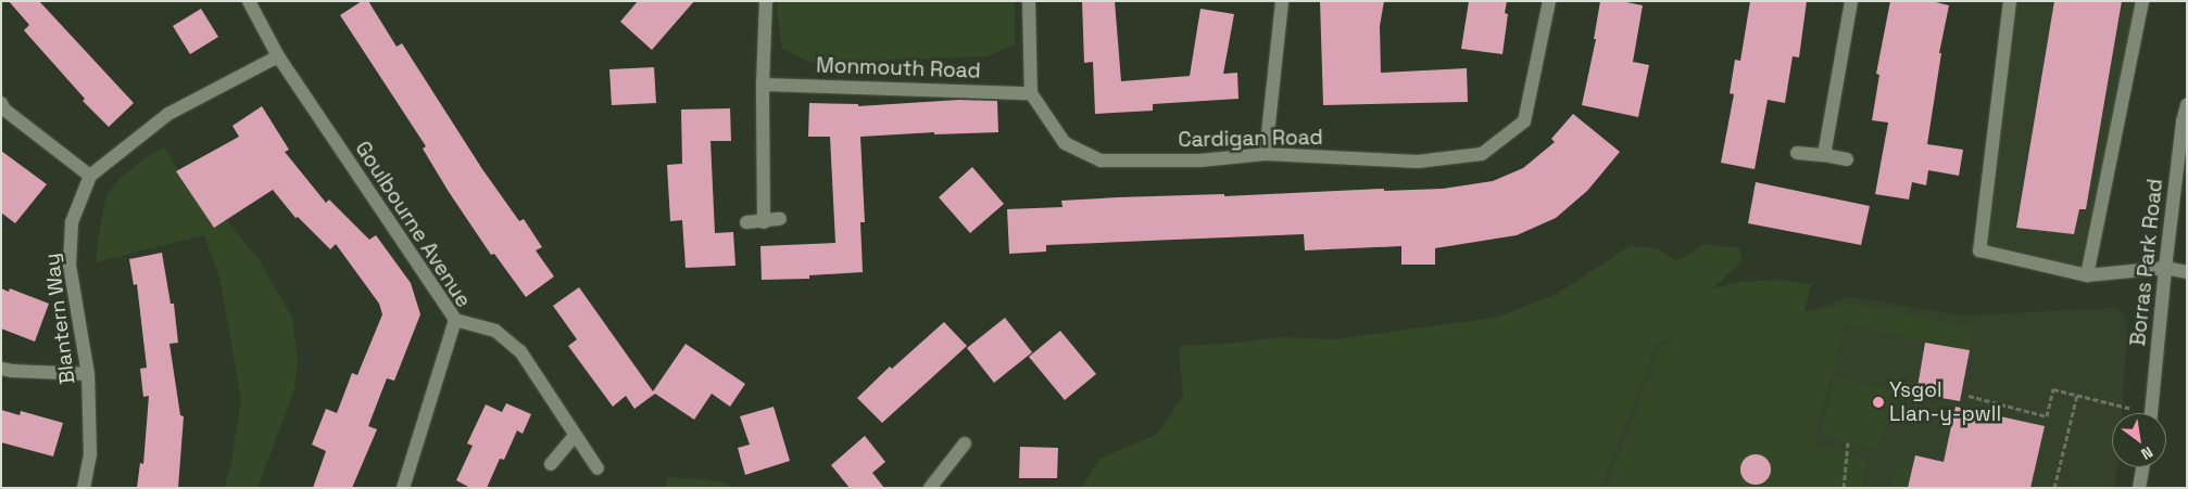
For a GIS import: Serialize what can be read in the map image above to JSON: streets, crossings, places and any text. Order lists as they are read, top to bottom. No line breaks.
{"streets":{"street":["Monmouth Road","Cardigan Road","Goulbourne Avenue","Borras Park Road","Blantern Way"]},"crossings":[["Monmouth Road","Cardigan Road"]],"places":["Ysgol Llan-y-pwll"],"north":"bottom right"}
